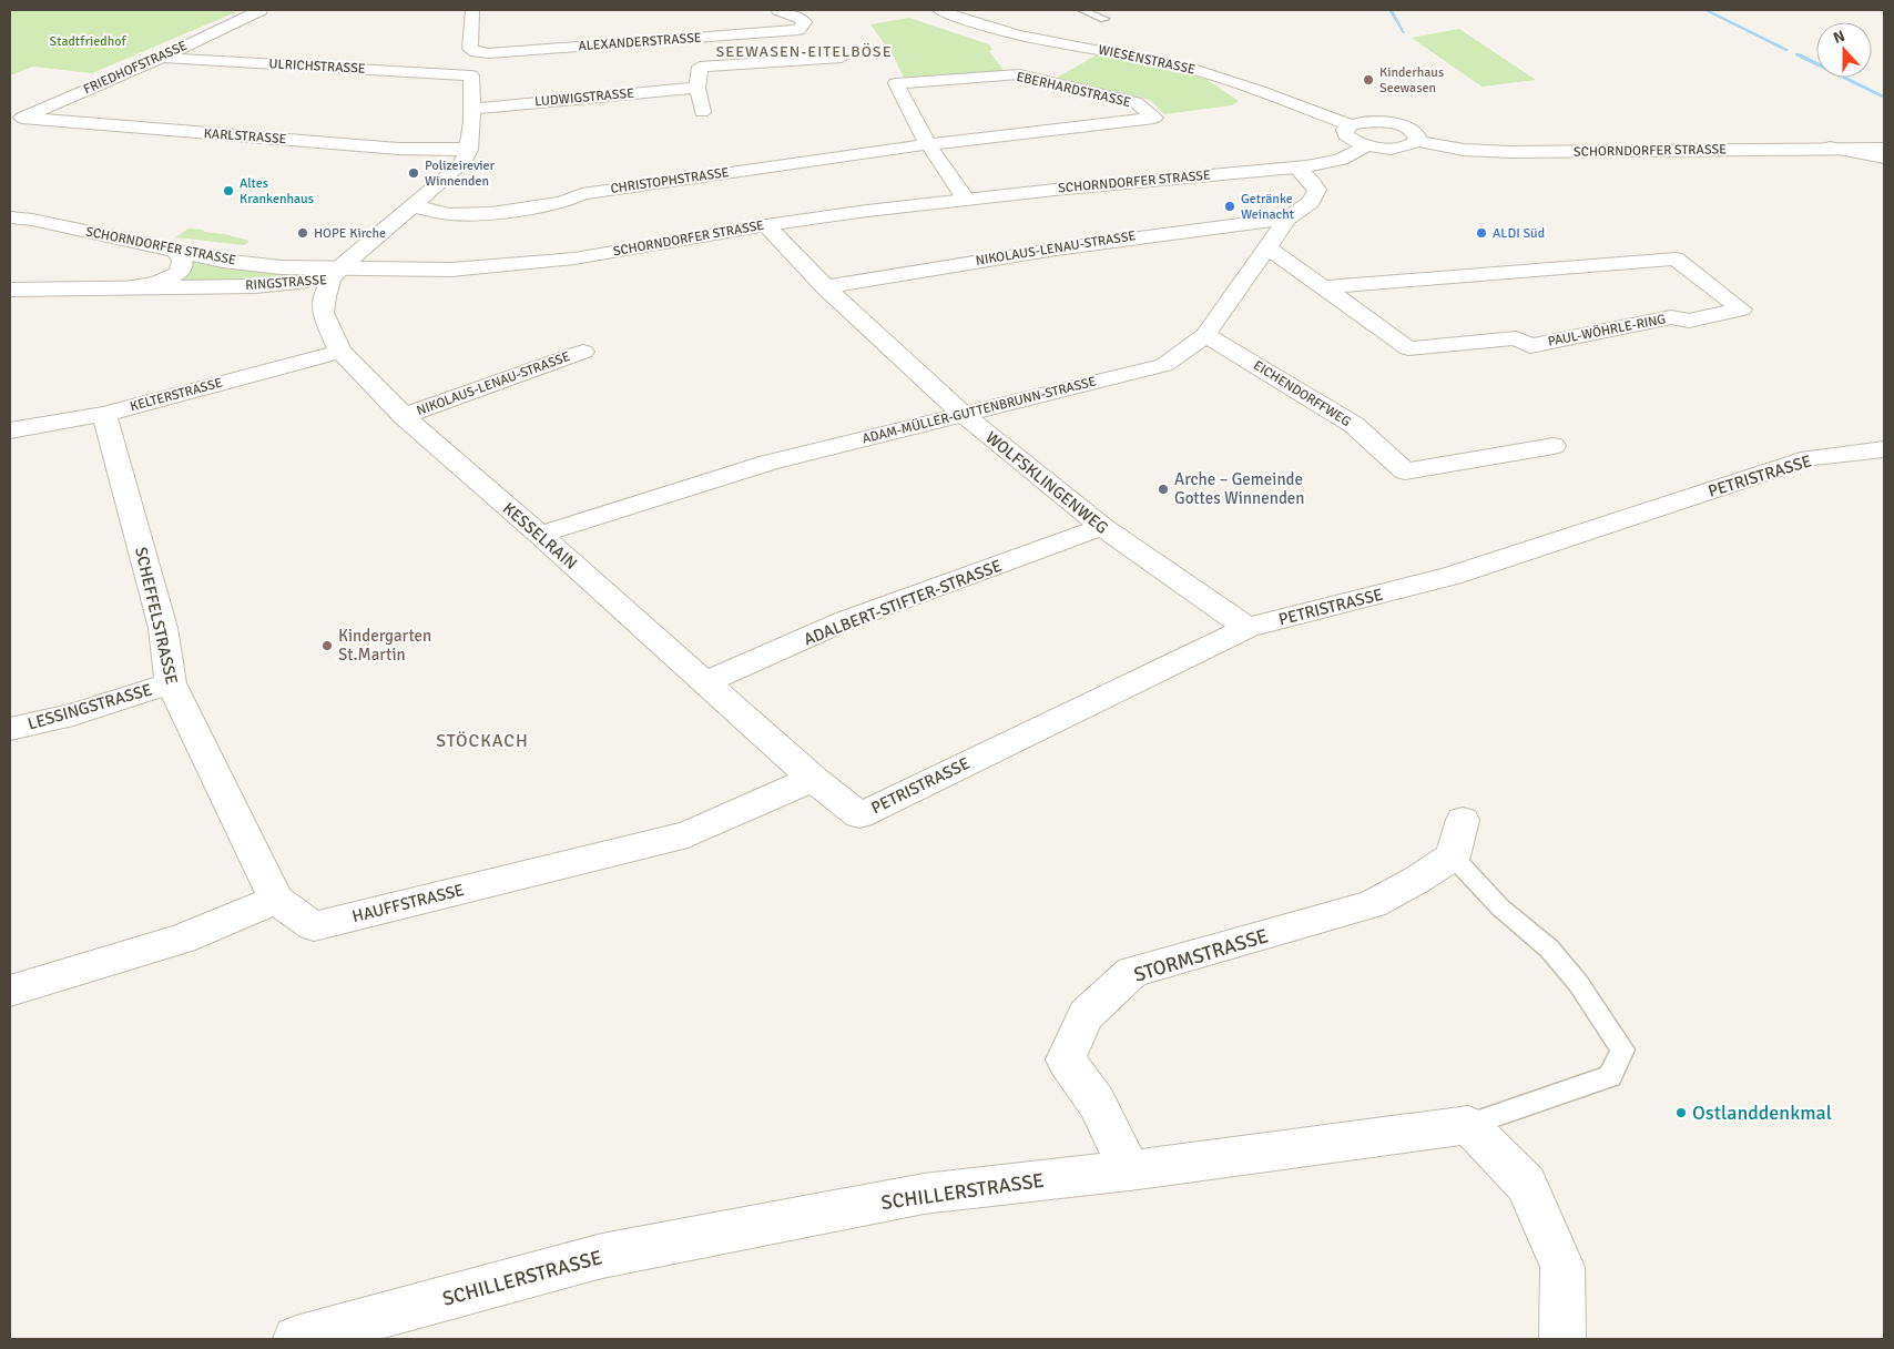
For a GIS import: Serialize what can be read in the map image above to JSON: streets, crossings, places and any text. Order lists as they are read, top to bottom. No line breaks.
{"streets":{"street":["ALEXANDERSTRASSE","WIESENSTRASSE","ULRICHSTRASSE","FRIEDHOFSTRASSE","EBERHARDSTRASSE","LUDWIGSTRASSE","KARLSTRASSE","SCHORNDORFER STRASSE","CHRISTOPHSTRASSE","NIKOLAUS-LENAU-STRASSE","RINGSTRASSE","PAUL-WÖHRLE-RING","EICHENDORFFWEG","KELTERSTRASSE","ADAM-MÜLLER-GUTTENBRUNN-STRASSE","PETRISTRASSE","WOLFSKLINGENWEG","KESSELRAIN","ADALBERT-STIFTER-STRASSE","SCHEFFELSTRASSE","LESSINGSTRASSE","HAUFFSTRASSE","STORMSTRASSE","SCHILLERSTRASSE"]},"crossings":[["ULRICHSTRASSE","FRIEDHOFSTRASSE"],["ULRICHSTRASSE","LUDWIGSTRASSE"],["FRIEDHOFSTRASSE","KARLSTRASSE"],["EBERHARDSTRASSE","SCHORNDORFER STRASSE"],["EBERHARDSTRASSE","CHRISTOPHSTRASSE"],["SCHORNDORFER STRASSE","RINGSTRASSE"],["SCHORNDORFER STRASSE","ADAM-MÜLLER-GUTTENBRUNN-STRASSE"],["SCHORNDORFER STRASSE","WOLFSKLINGENWEG"],["SCHORNDORFER STRASSE","KESSELRAIN"],["NIKOLAUS-LENAU-STRASSE","ADAM-MÜLLER-GUTTENBRUNN-STRASSE"],["NIKOLAUS-LENAU-STRASSE","WOLFSKLINGENWEG"],["NIKOLAUS-LENAU-STRASSE","KESSELRAIN"],["RINGSTRASSE","KESSELRAIN"],["PAUL-WÖHRLE-RING","ADAM-MÜLLER-GUTTENBRUNN-STRASSE"],["EICHENDORFFWEG","ADAM-MÜLLER-GUTTENBRUNN-STRASSE"],["KELTERSTRASSE","KESSELRAIN"],["KELTERSTRASSE","SCHEFFELSTRASSE"],["ADAM-MÜLLER-GUTTENBRUNN-STRASSE","WOLFSKLINGENWEG"],["ADAM-MÜLLER-GUTTENBRUNN-STRASSE","KESSELRAIN"],["PETRISTRASSE","WOLFSKLINGENWEG"],["PETRISTRASSE","KESSELRAIN"],["PETRISTRASSE","HAUFFSTRASSE"],["WOLFSKLINGENWEG","ADALBERT-STIFTER-STRASSE"],["KESSELRAIN","ADALBERT-STIFTER-STRASSE"],["KESSELRAIN","HAUFFSTRASSE"],["SCHEFFELSTRASSE","LESSINGSTRASSE"],["SCHEFFELSTRASSE","HAUFFSTRASSE"],["STORMSTRASSE","SCHILLERSTRASSE"]],"districts":["SEEWASEN-EITELBÖSE","STÖCKACH"],"parks":["Stadtfriedhof"],"places":["Kinderhaus Seewasen","Polizeirevier Winnenden","Altes Krankenhaus","Getränke Weinacht","HOPE Kirche","ALDI Süd","Arche – Gemeinde Gottes Winnenden","Kindergarten St.Martin","Ostlanddenkmal"],"north":"top"}
